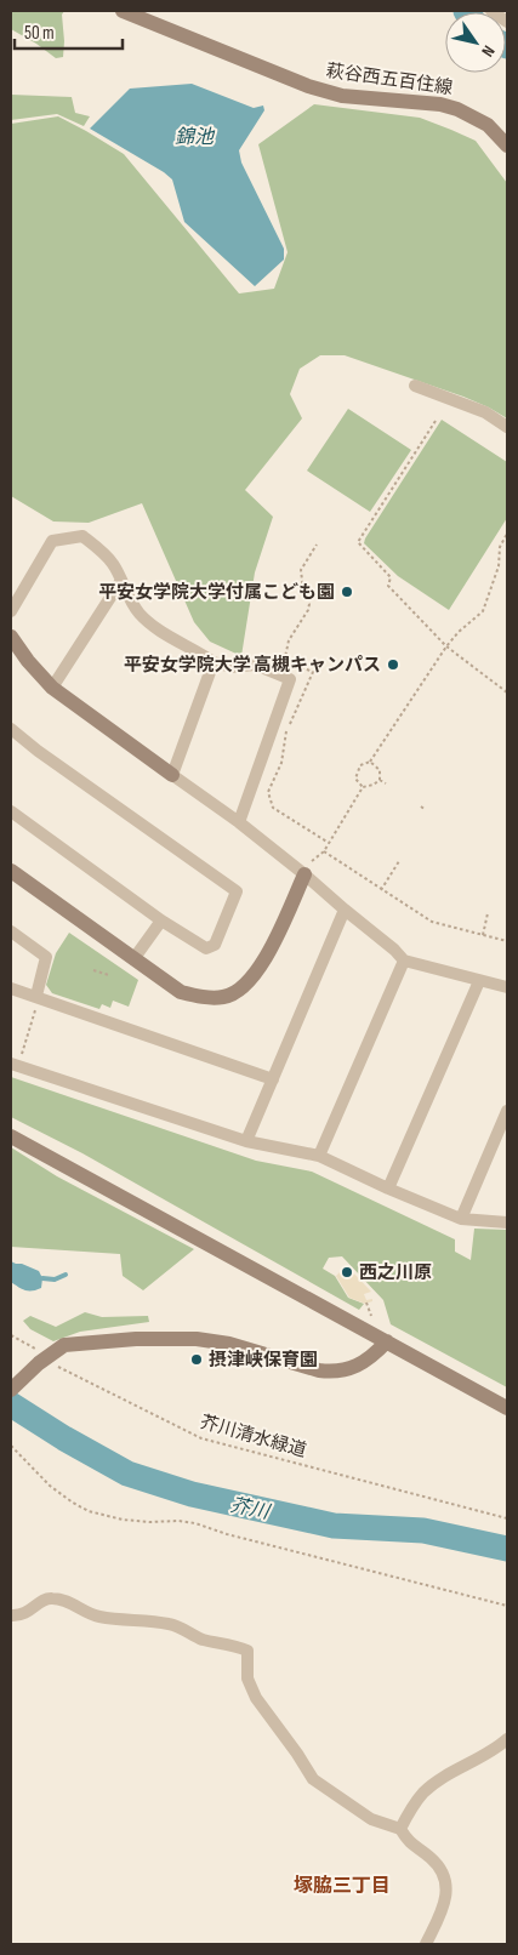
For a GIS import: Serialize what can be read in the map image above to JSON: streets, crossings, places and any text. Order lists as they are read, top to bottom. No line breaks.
{"streets":{"street":["萩谷西五百住線"],"path":["芥川清水緑道"]},"districts":["塚脇三丁目"],"water":["錦池","芥川"],"places":["平安女学院大学付属こども園","平安女学院大学 高槻キャンパス","西之川原","摂津峡保育園"],"scale_bar":"50 m","north":"bottom right"}
